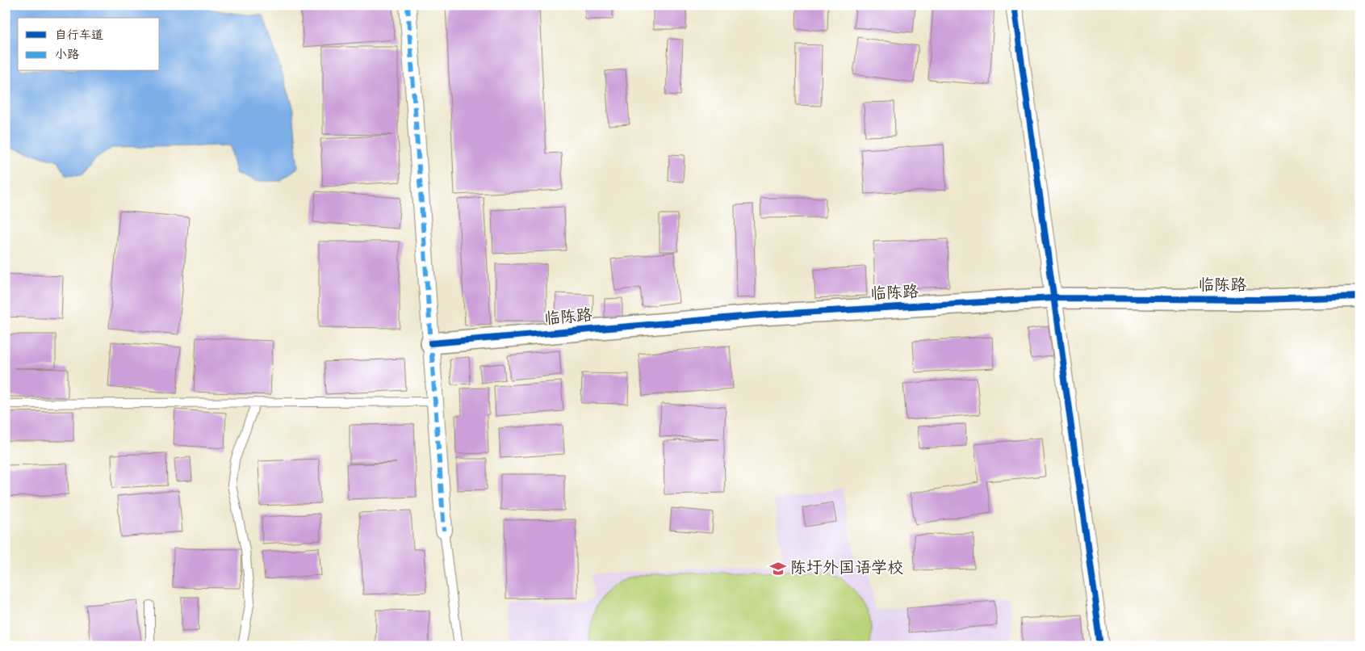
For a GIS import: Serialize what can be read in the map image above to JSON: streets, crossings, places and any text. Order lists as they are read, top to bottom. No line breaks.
{"streets":{"street":["临陈路"]},"places":{"school or university":["陈圩外国语学校"]},"legend":["自行车道","小路"]}
